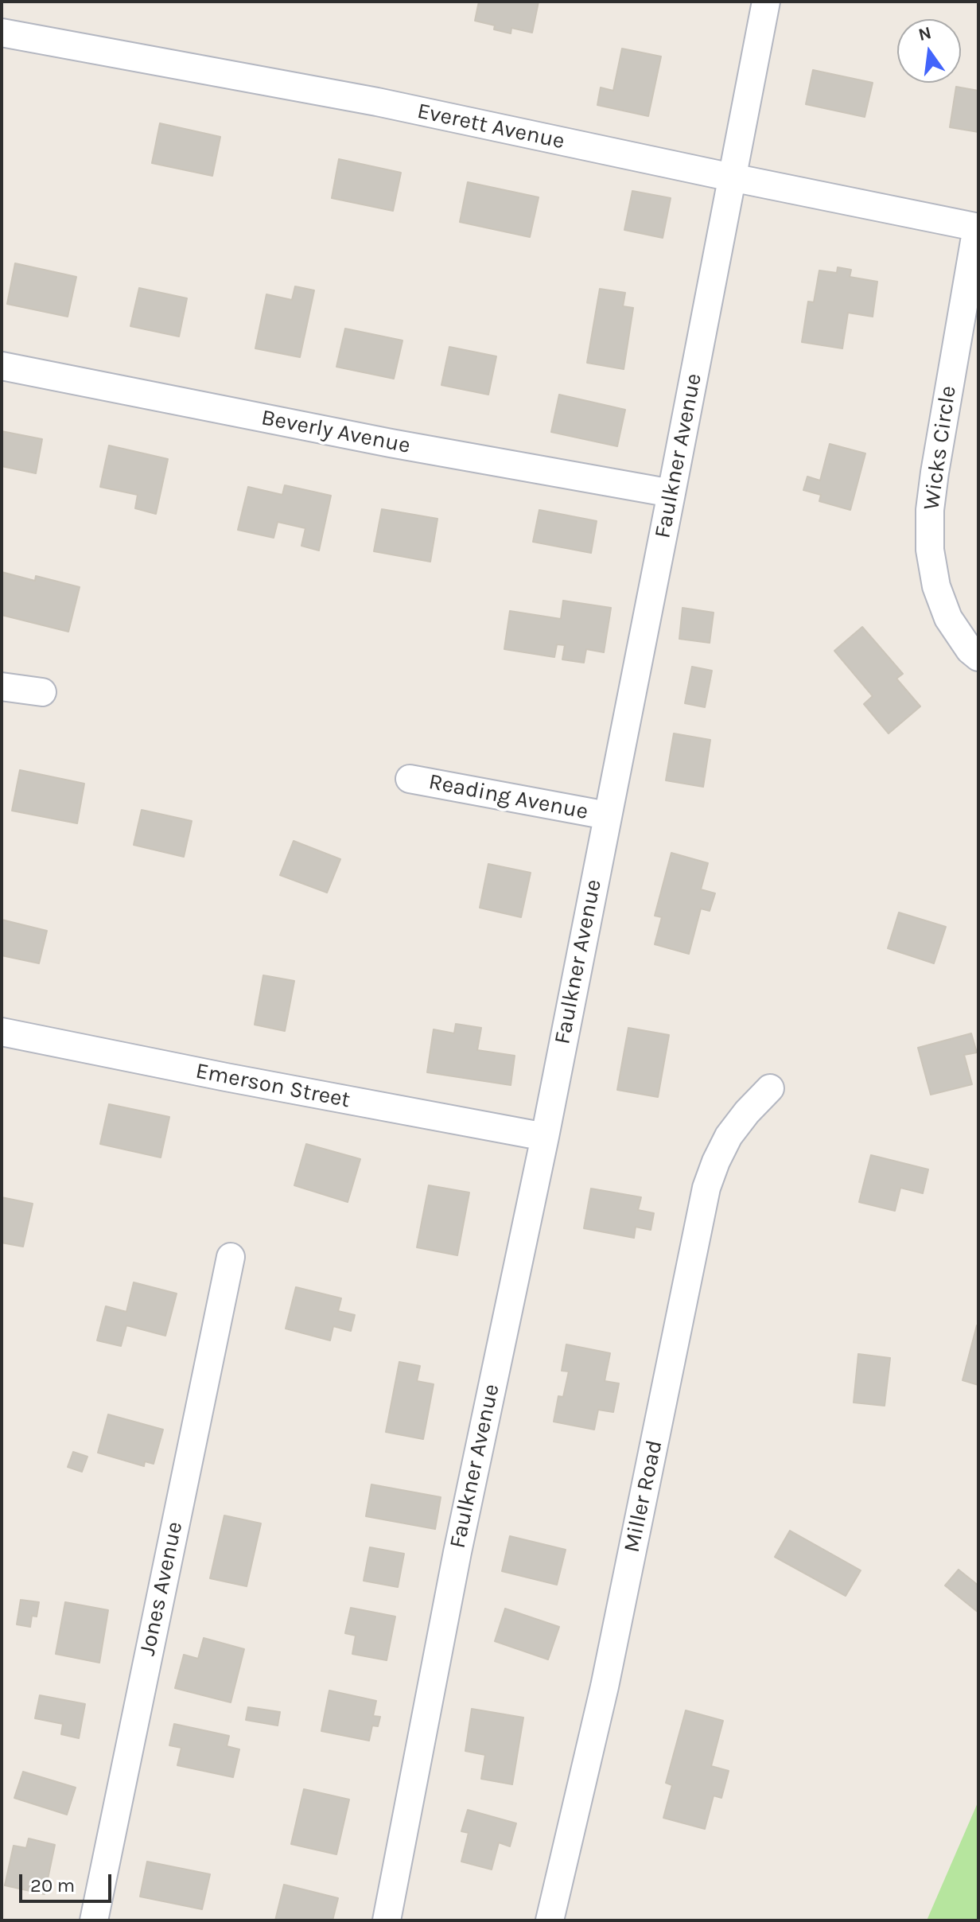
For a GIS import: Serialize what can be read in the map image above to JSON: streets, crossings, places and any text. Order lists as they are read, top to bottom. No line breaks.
{"streets":{"street":["Everett Avenue","Beverly Avenue","Wicks Circle","Faulkner Avenue","Reading Avenue","Emerson Street","Miller Road","Jones Avenue"]},"crossings":[["Everett Avenue","Wicks Circle"],["Everett Avenue","Faulkner Avenue"],["Beverly Avenue","Faulkner Avenue"],["Faulkner Avenue","Reading Avenue"],["Faulkner Avenue","Emerson Street"]],"scale_bar":"20 m","north":"top"}
